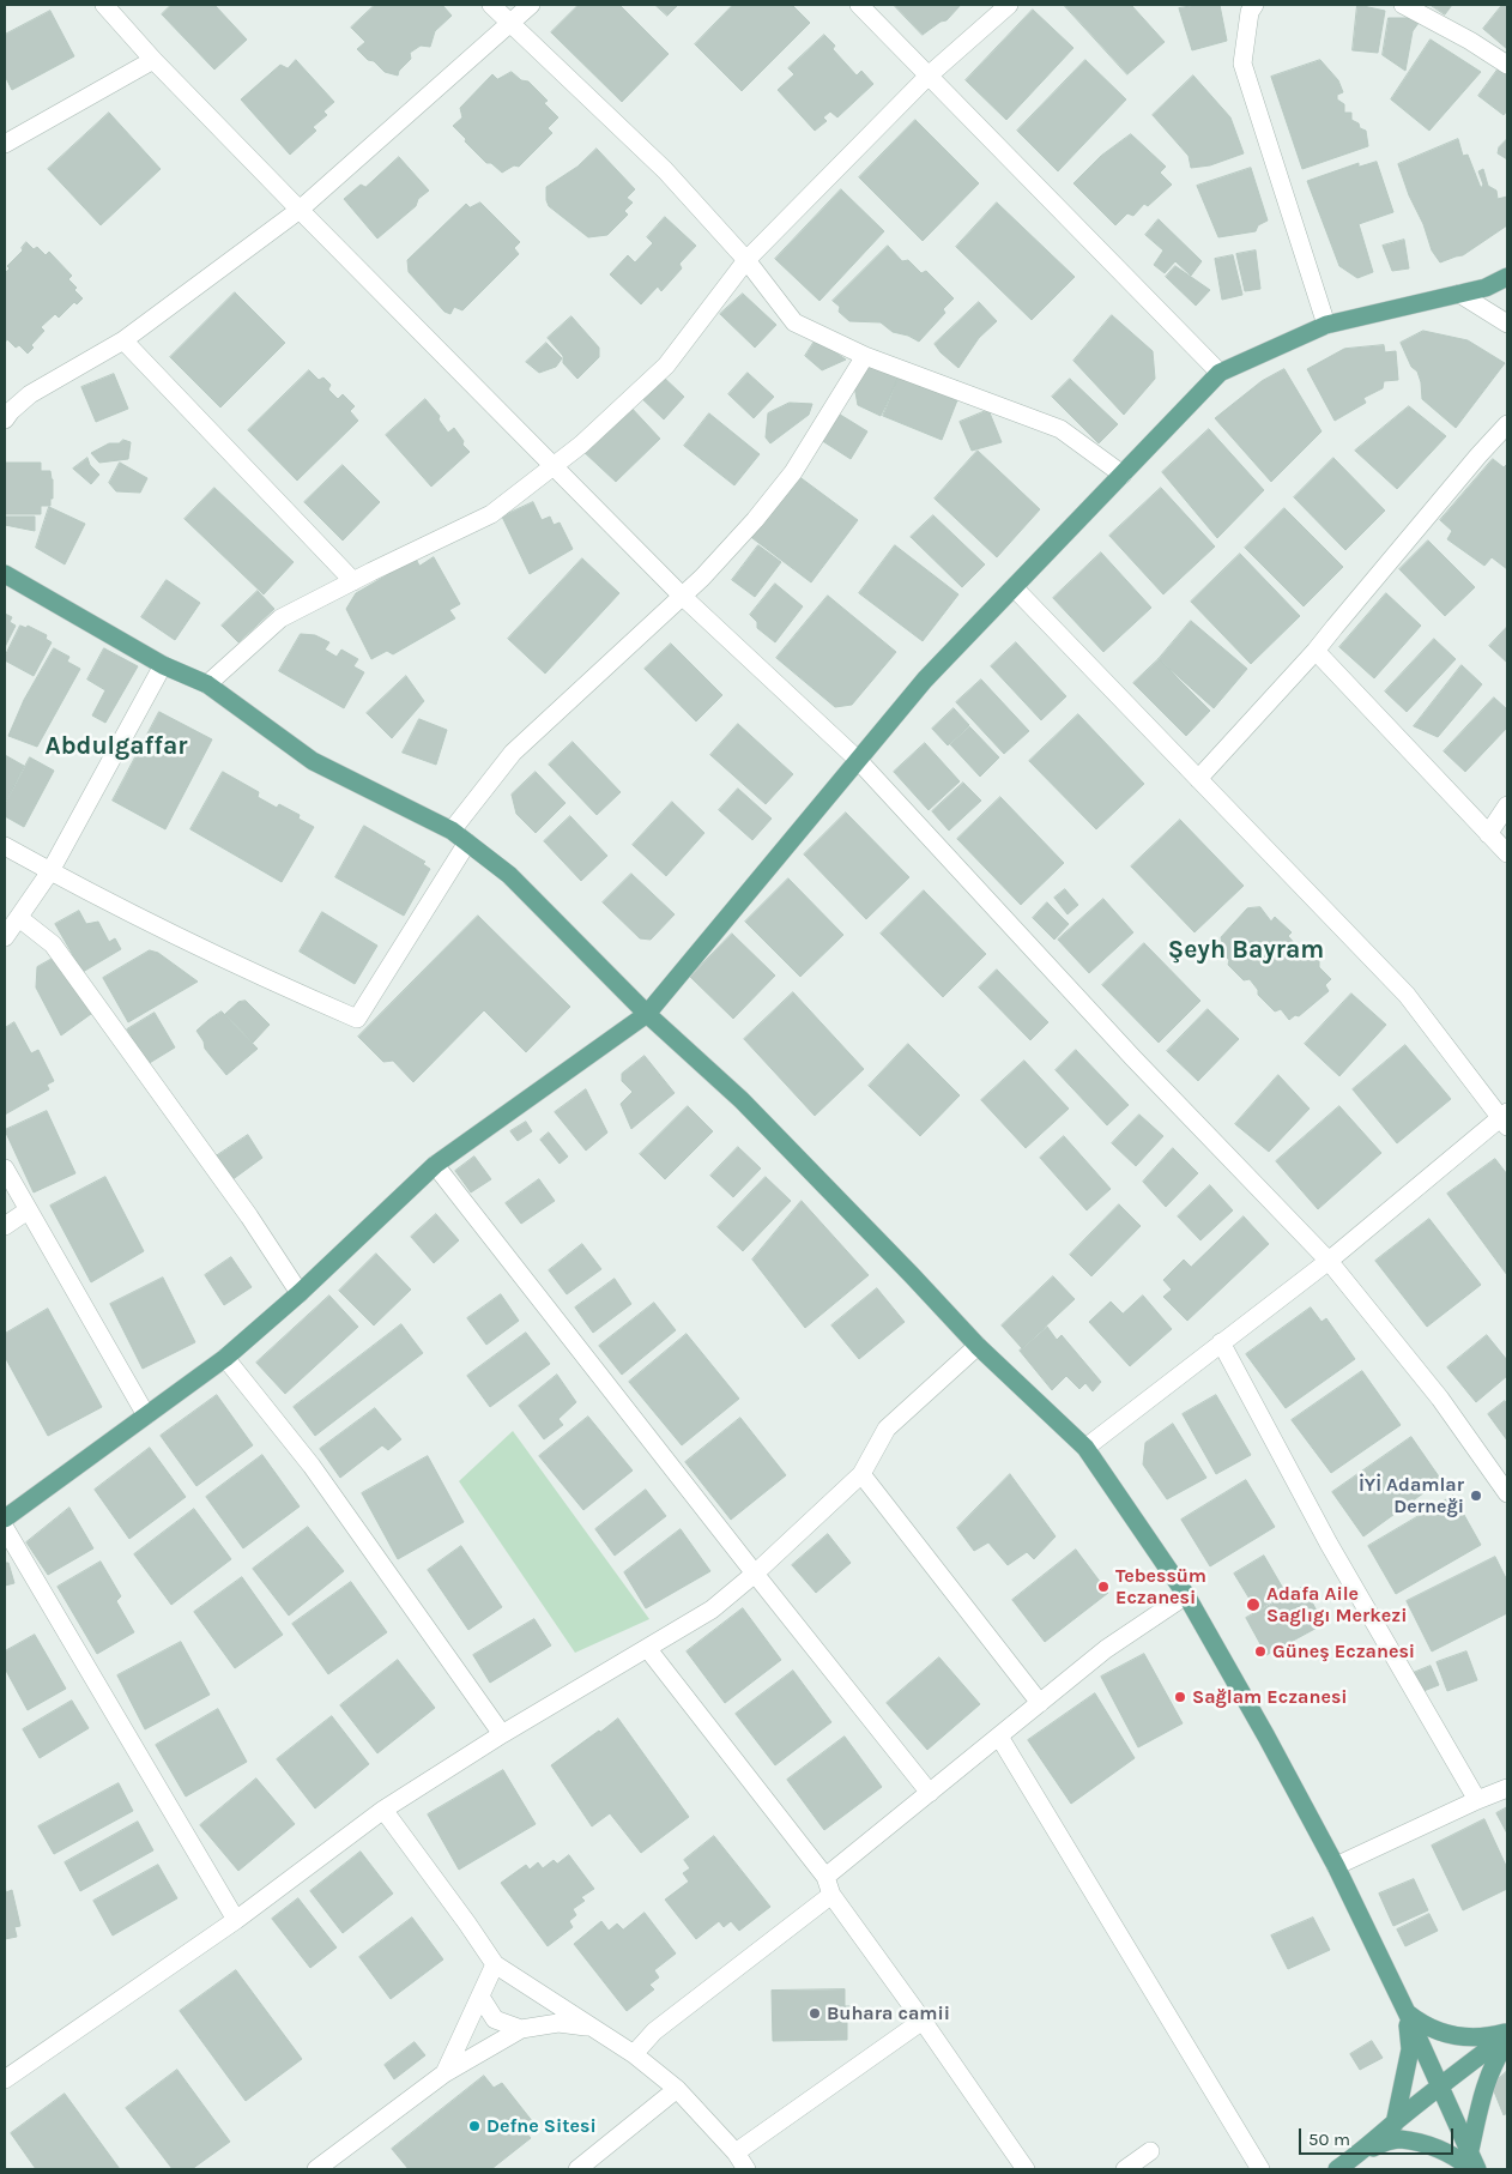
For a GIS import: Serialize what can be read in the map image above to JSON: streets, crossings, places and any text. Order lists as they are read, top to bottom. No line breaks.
{"districts":["Abdulgaffar","Şeyh Bayram"],"places":["İYİ Adamlar Derneği","Tebessüm Eczanesi","Adafa Aile Saglıgı Merkezi","Güneş Eczanesi","Sağlam Eczanesi","Buhara camii","Defne Sitesi"],"scale_bar":"50 m"}
